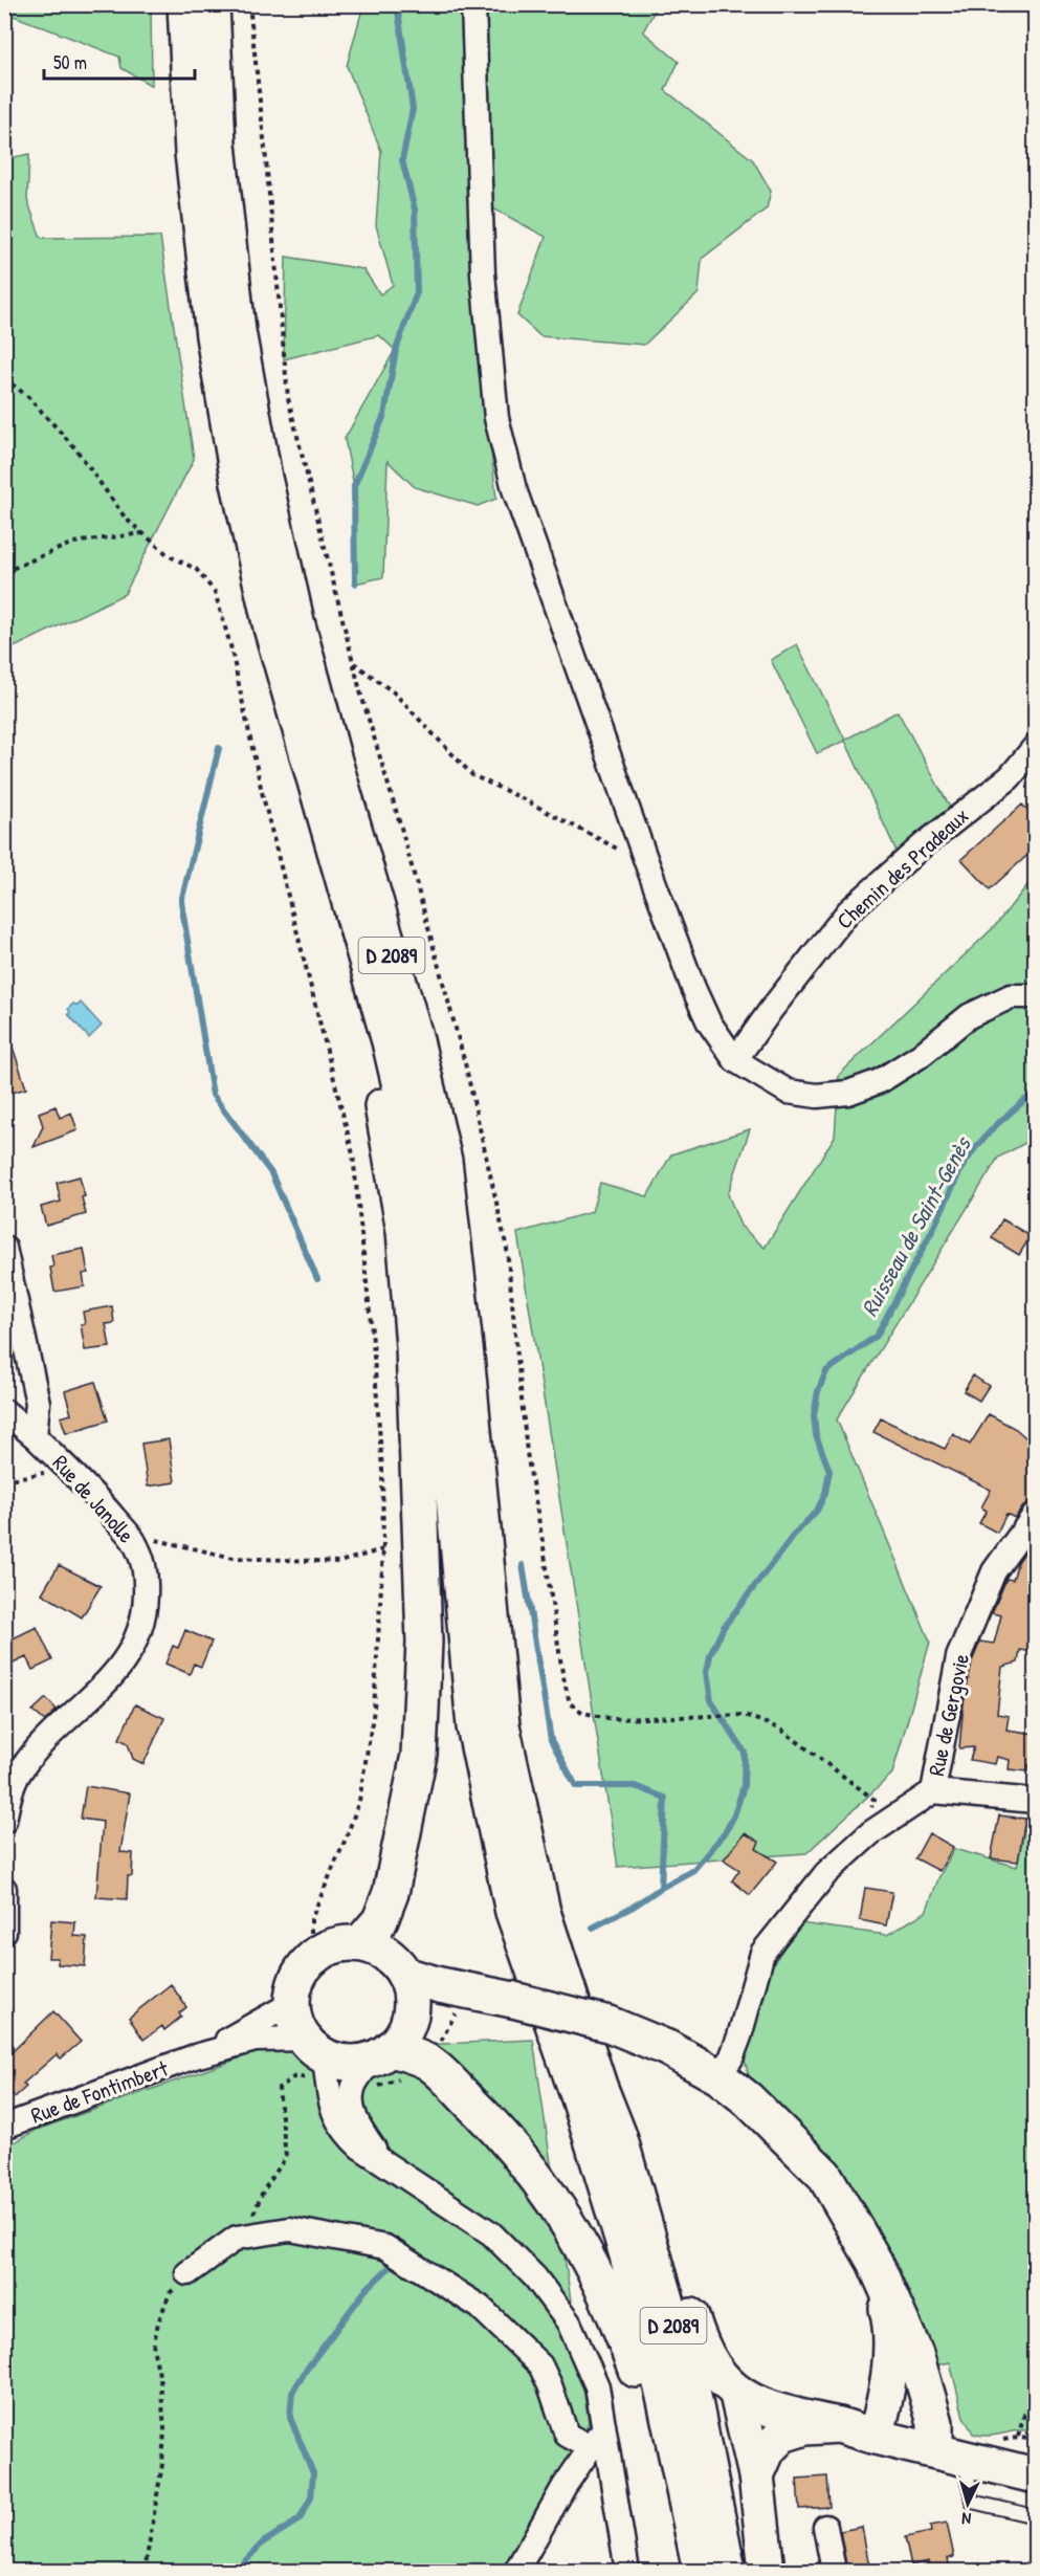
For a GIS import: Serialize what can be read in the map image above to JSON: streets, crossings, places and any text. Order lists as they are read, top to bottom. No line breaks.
{"streets":{"main road":["D 2089"],"street":["Chemin des Pradeaux","Rue de Janolle","Rue de Gergovie","Rue de Fontimbert"]},"water":["Ruisseau de Saint-Genès"],"scale_bar":"50 m","north":"bottom"}
